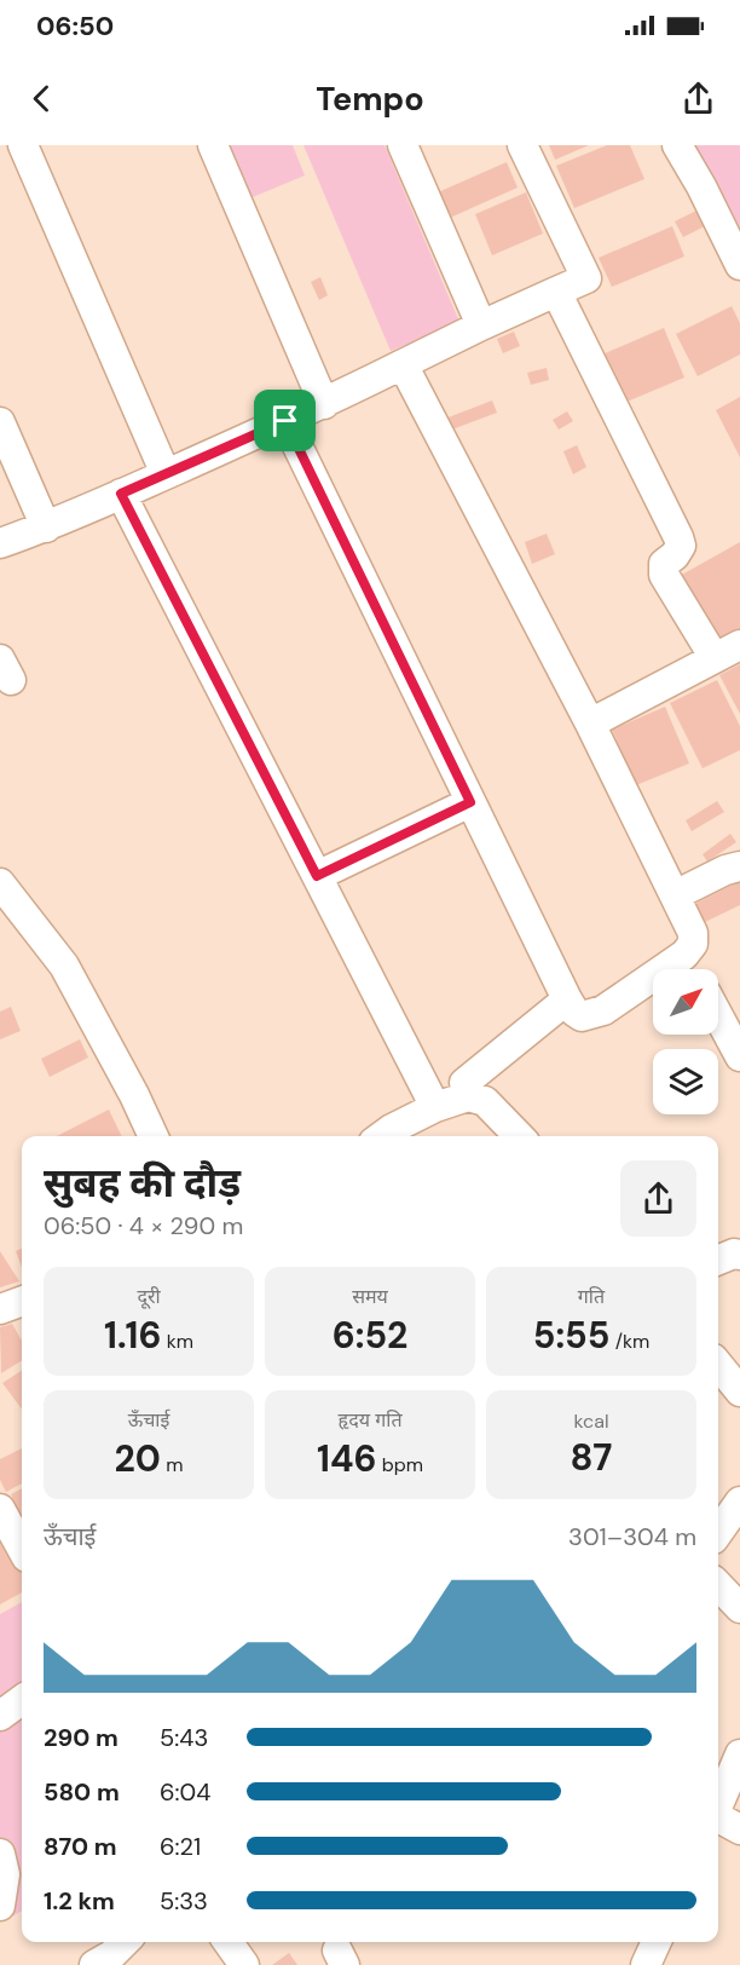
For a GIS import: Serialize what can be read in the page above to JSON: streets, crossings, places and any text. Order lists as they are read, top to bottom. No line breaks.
{"north":"top right","page":{"status":"06:50","header":"Tempo","heading":["सुबह की दौड़","06:50 · 4 × 290 m"],"stats":[["दूरी","1.16 km"],["समय","6:52"],["गति","5:55 /km"],["ऊँचाई","20 m"],["हृदय गति","146 bpm"],["kcal","87"]],"chart":["ऊँचाई","301–304 m"],"list":[{"name":"290 m","note":"5:43"},{"name":"580 m","note":"6:04"},{"name":"870 m","note":"6:21"},{"name":"1.2 km","note":"5:33"}]}}
